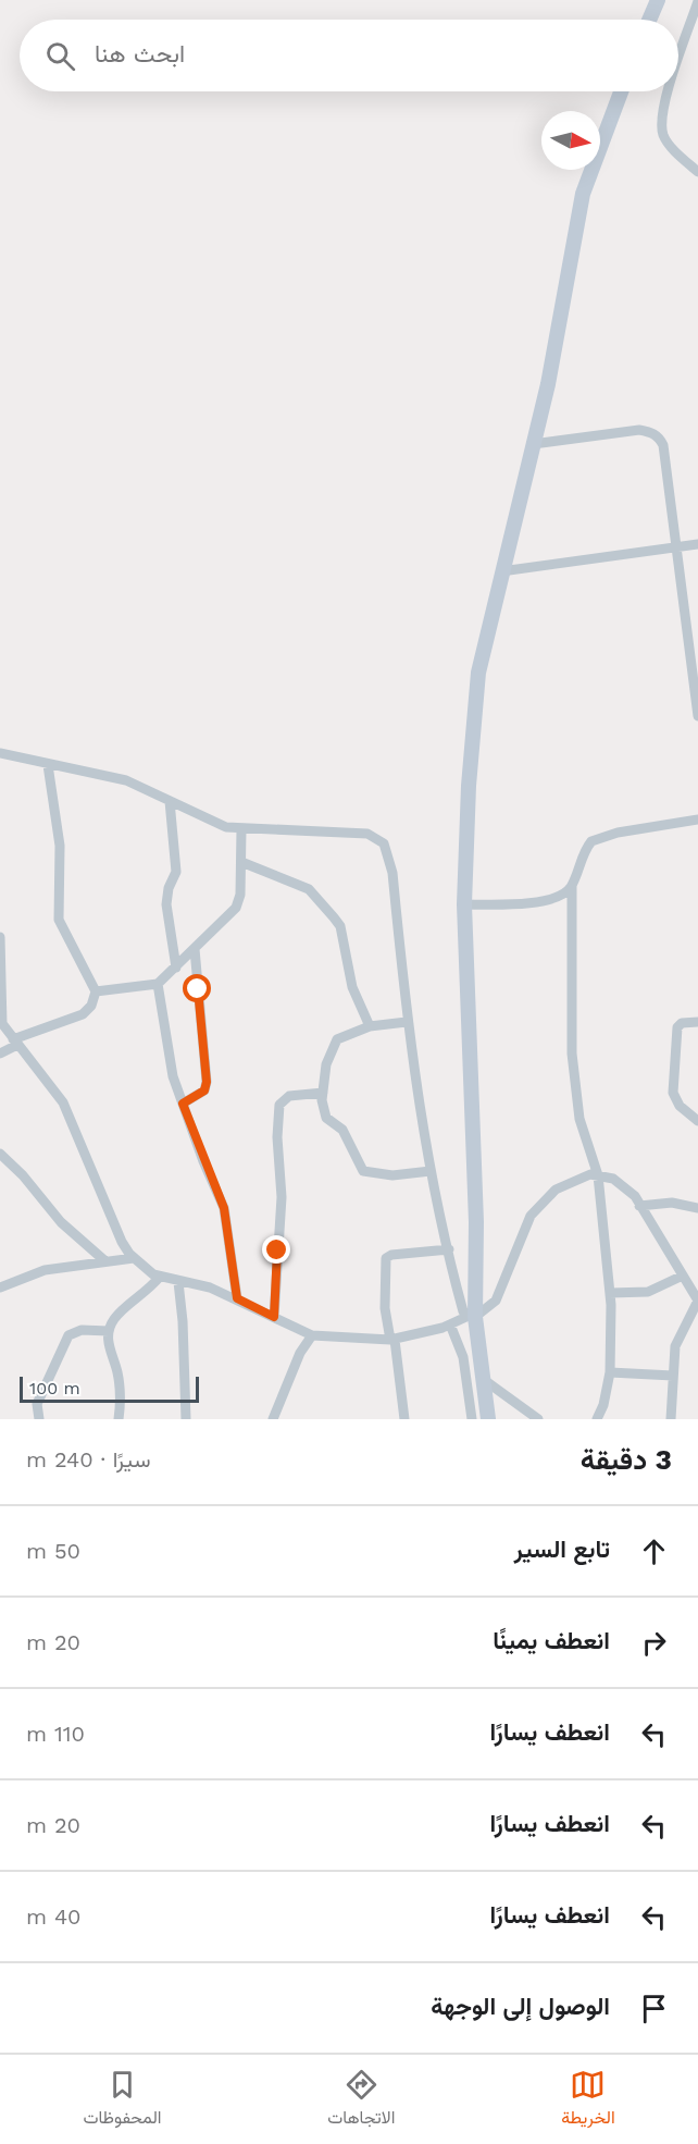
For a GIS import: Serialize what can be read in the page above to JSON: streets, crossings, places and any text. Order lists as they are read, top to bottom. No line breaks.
{"scale_bar":"100 m","north":"right","page":{"search":"ابحث هنا","scale":"100 m","heading":["3 دقيقة","سيرًا · 240 m"],"list":[["تابع السير","50 m"],["انعطف يمينًا","20 m"],["انعطف يسارًا","110 m"],["انعطف يسارًا","20 m"],["انعطف يسارًا","40 m"],"الوصول إلى الوجهة"],"nav":["الخريطة","الاتجاهات","المحفوظات"]}}
